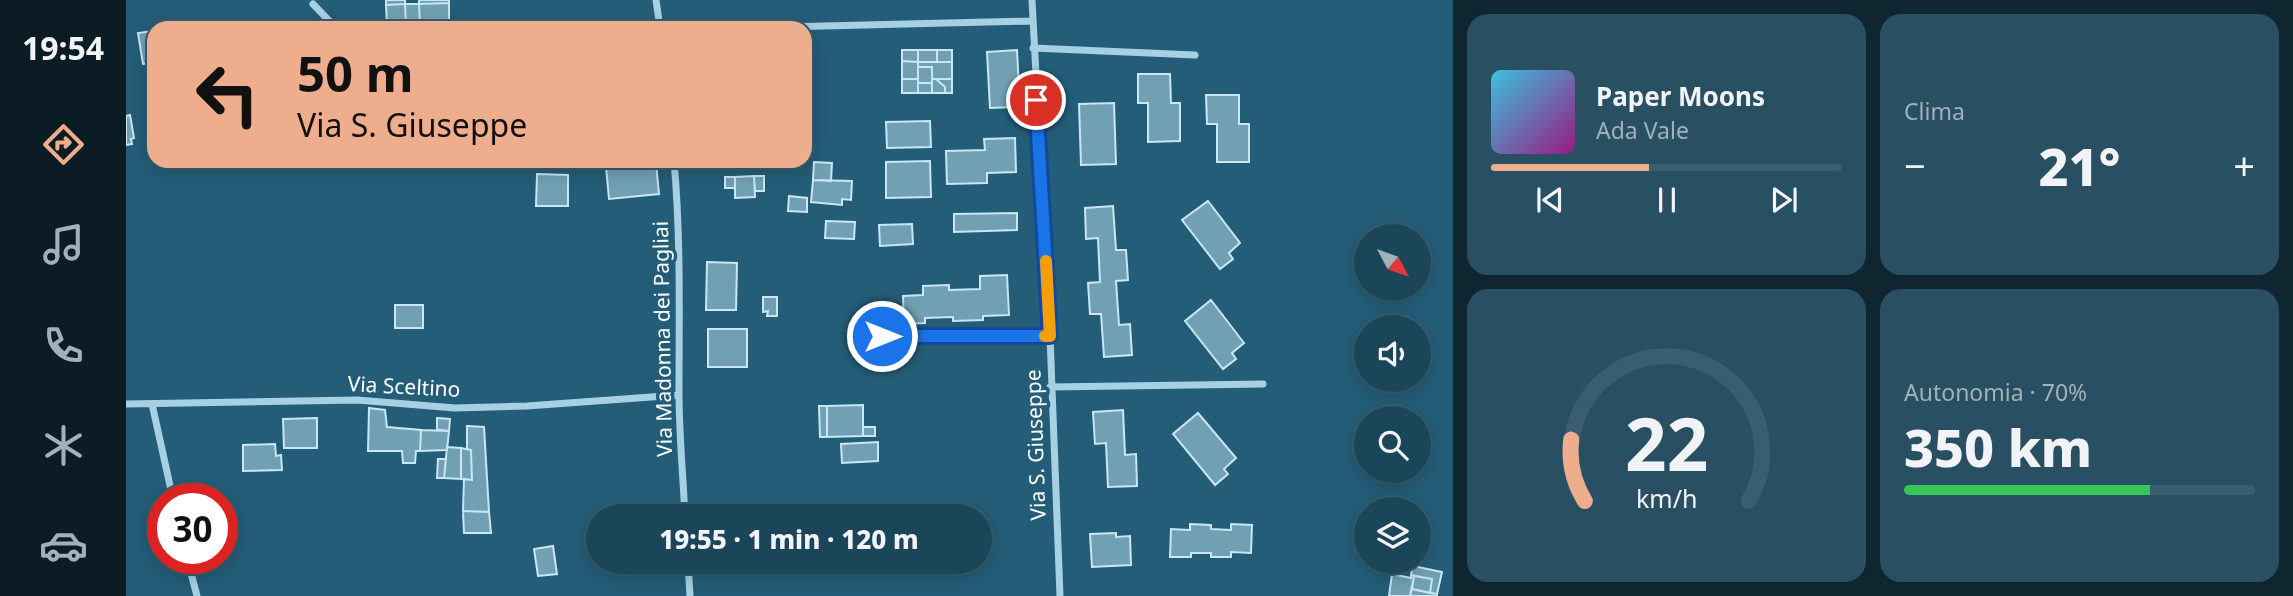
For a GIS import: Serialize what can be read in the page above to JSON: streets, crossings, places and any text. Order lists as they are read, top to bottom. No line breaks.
{"streets":{"street":["Via Madonna dei Pagliai","Via Sceltino","Via S. Giuseppe"]},"crossings":[["Via Madonna dei Pagliai","Via Sceltino"]],"north":"bottom right","page":{"tabs":"19:54","tile":["Clima",["Autonomia · 70%","350 km"]],"turn":["50 m","Via S. Giuseppe"],"song":["Paper Moons","Ada Vale"],"heat":["−","21°","+"],"limit":"30","trip":"19:55 · 1 min · 120 m","gauge":["22","km/h"]}}
